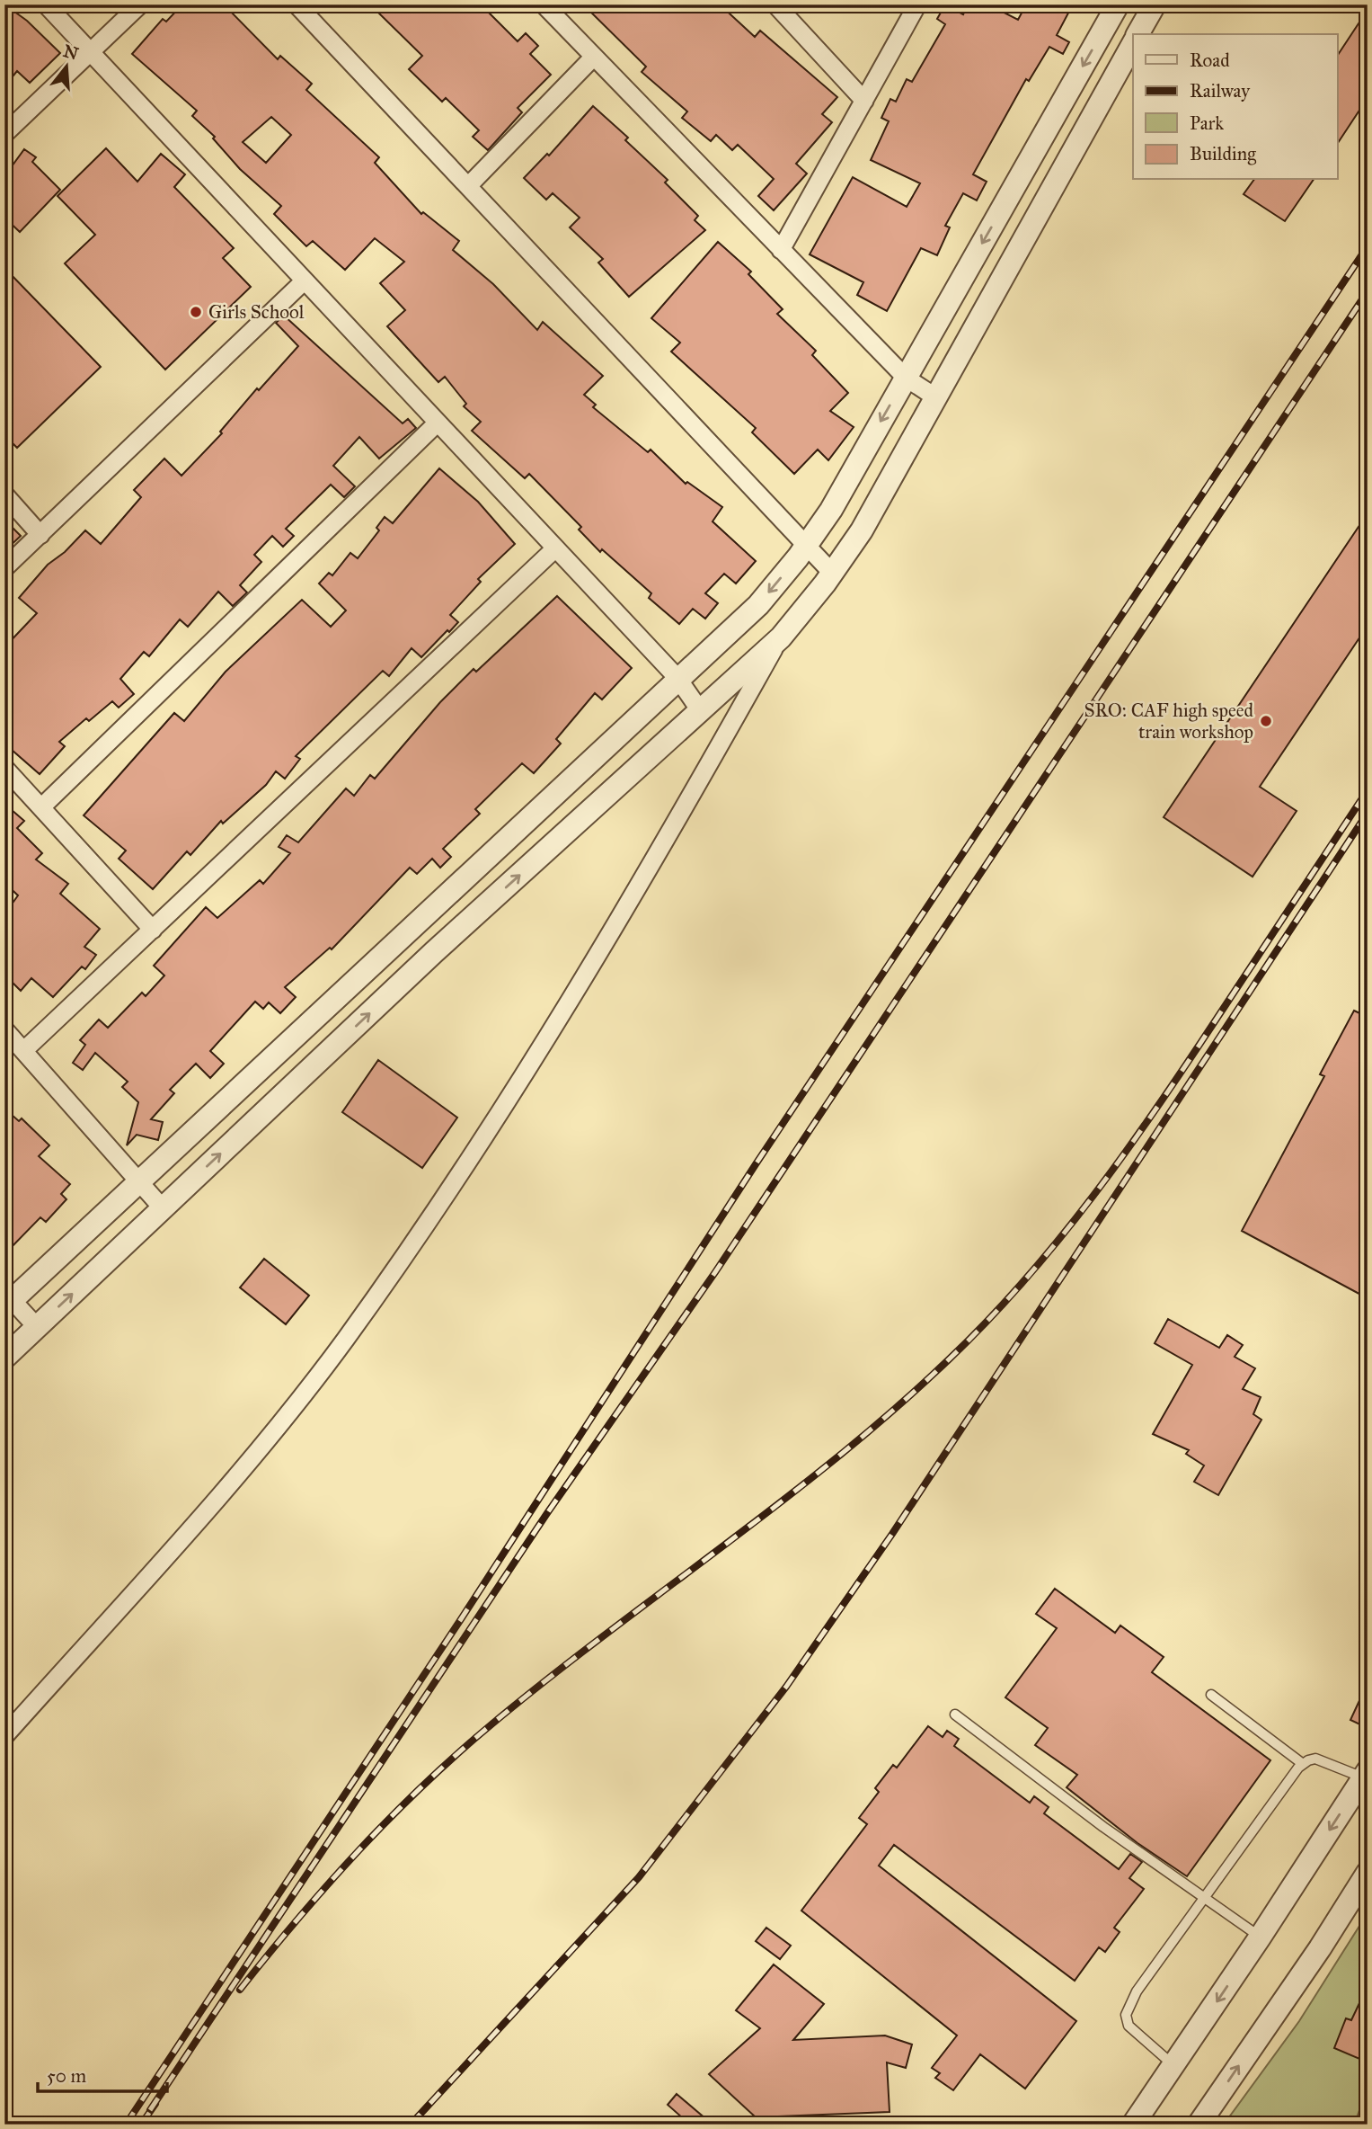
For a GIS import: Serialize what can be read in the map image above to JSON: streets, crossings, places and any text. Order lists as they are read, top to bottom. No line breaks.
{"places":["Girls School","SRO: CAF high speed train workshop"],"legend":["Road","Railway","Park","Building"],"scale_bar":"50 m","north":"top"}
